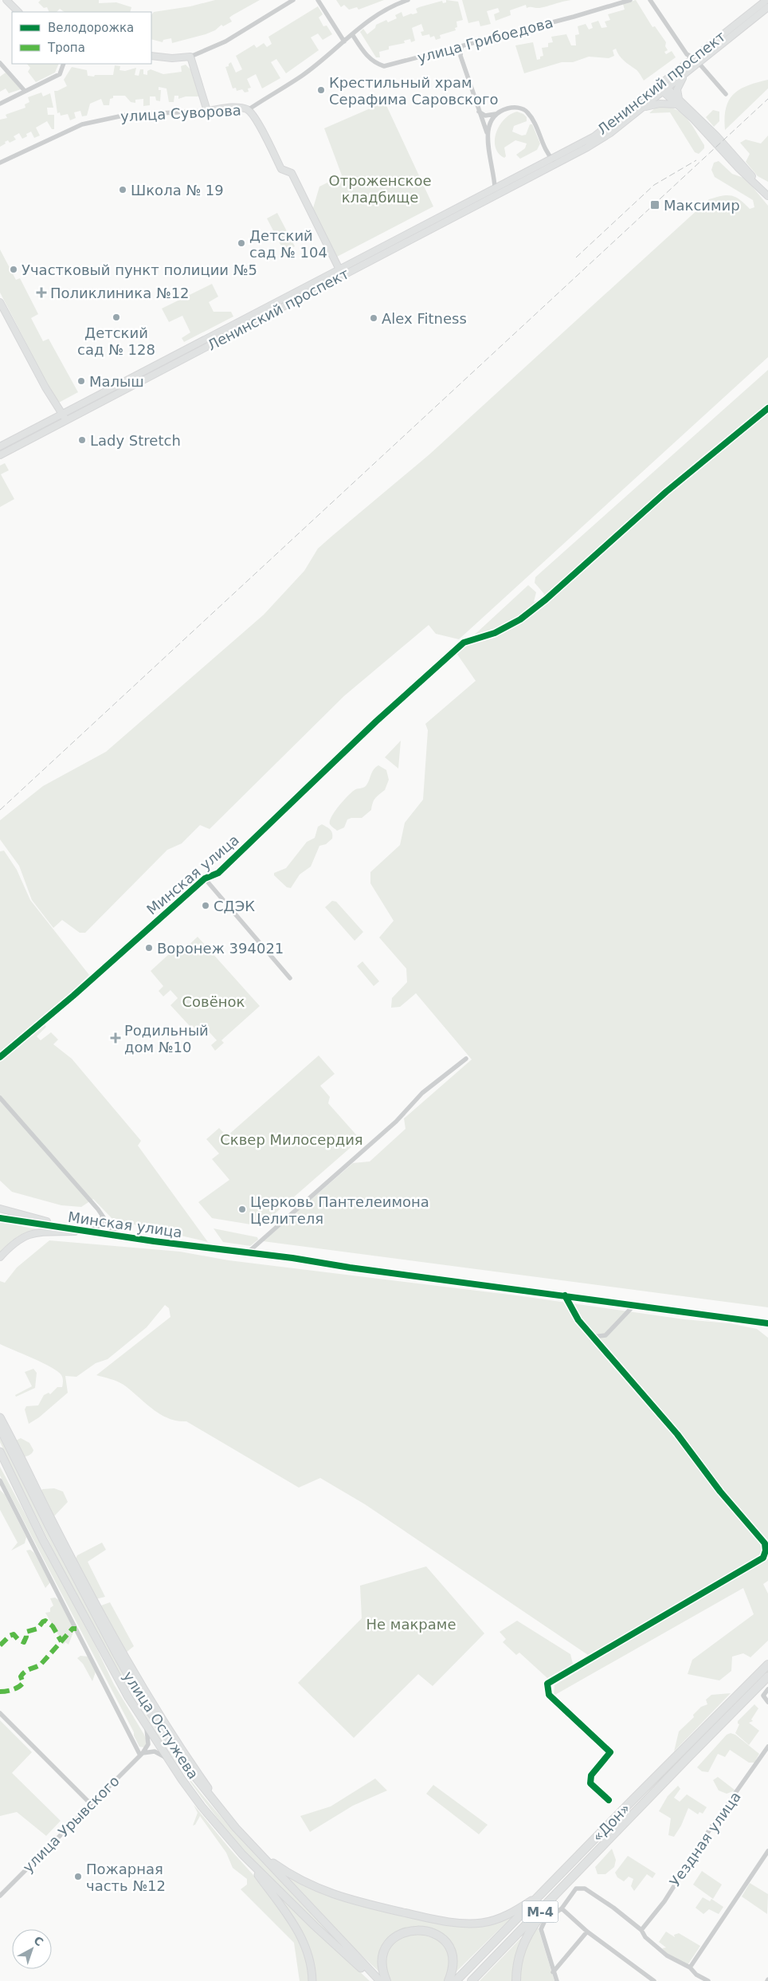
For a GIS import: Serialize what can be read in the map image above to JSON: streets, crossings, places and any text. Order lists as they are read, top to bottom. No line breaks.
{"streets":{"highway":["«Дон»","М-4"],"main road":["Ленинский проспект","улица Суворова","Минская улица","улица Остужева"],"street":["улица Грибоедова","улица Урывского","Уездная улица"]},"crossings":[["улица Грибоедова","улица Суворова"]],"parks":["Отроженское кладбище","Совёнок","Сквер Милосердия","Не макраме"],"places":{"other":["Крестильный храм Серафима Саровского","Школа № 19","Детский сад № 104","Участковый пункт полиции №5","Детский сад № 128","Alex Fitness","Малыш","Lady Stretch","СДЭК","Воронеж 394021","Церковь Пантелеимона Целителя","Пожарная часть №12"],"transit":["Максимир"],"health":["Поликлиника №12","Родильный дом №10"]},"legend":["Велодорожка","Тропа"],"north":"top right"}
